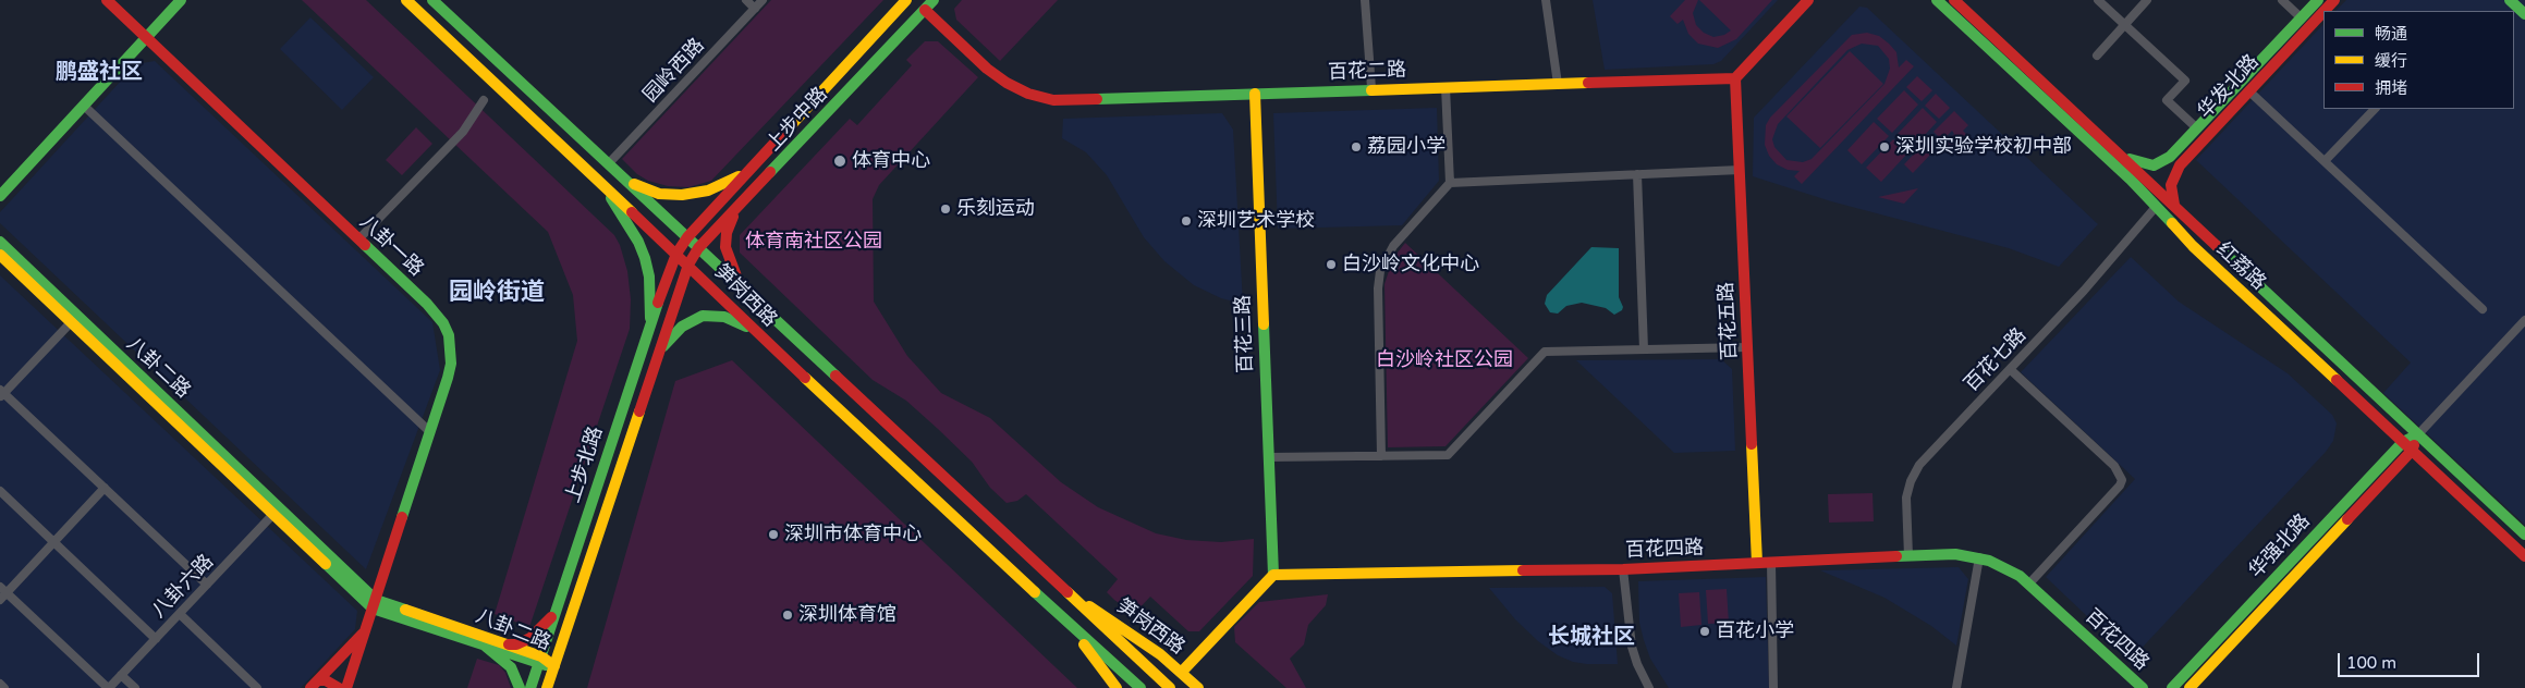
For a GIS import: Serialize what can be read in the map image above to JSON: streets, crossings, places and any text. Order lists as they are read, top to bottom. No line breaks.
{"streets":{"main road":["百花二路","华发北路","上步中路","八卦一路","红荔路","笋岗西路","百花五路","百花三路","八卦二路","上步北路","华强北路","百花四路"],"street":["园岭西路","百花七路","八卦六路"]},"crossings":[["园岭西路","笋岗西路"],["百花二路","上步中路"],["百花二路","百花五路"],["百花二路","百花三路"],["华发北路","红荔路"],["上步中路","笋岗西路"],["上步中路","上步北路"],["八卦一路","八卦二路"],["红荔路","百花七路"],["红荔路","华强北路"],["笋岗西路","上步北路"],["百花五路","百花四路"],["百花三路","百花四路"],["百花七路","百花四路"],["八卦二路","上步北路"],["八卦二路","八卦六路"]],"districts":["鹏盛社区","园岭街道","长城社区"],"parks":["体育南社区公园","白沙岭社区公园"],"places":["荔园小学","深圳实验学校初中部","体育中心","乐刻运动","深圳艺术学校","白沙岭文化中心","深圳市体育中心","深圳体育馆","百花小学"],"legend":["畅通","缓行","拥堵"],"scale_bar":"100 m"}
